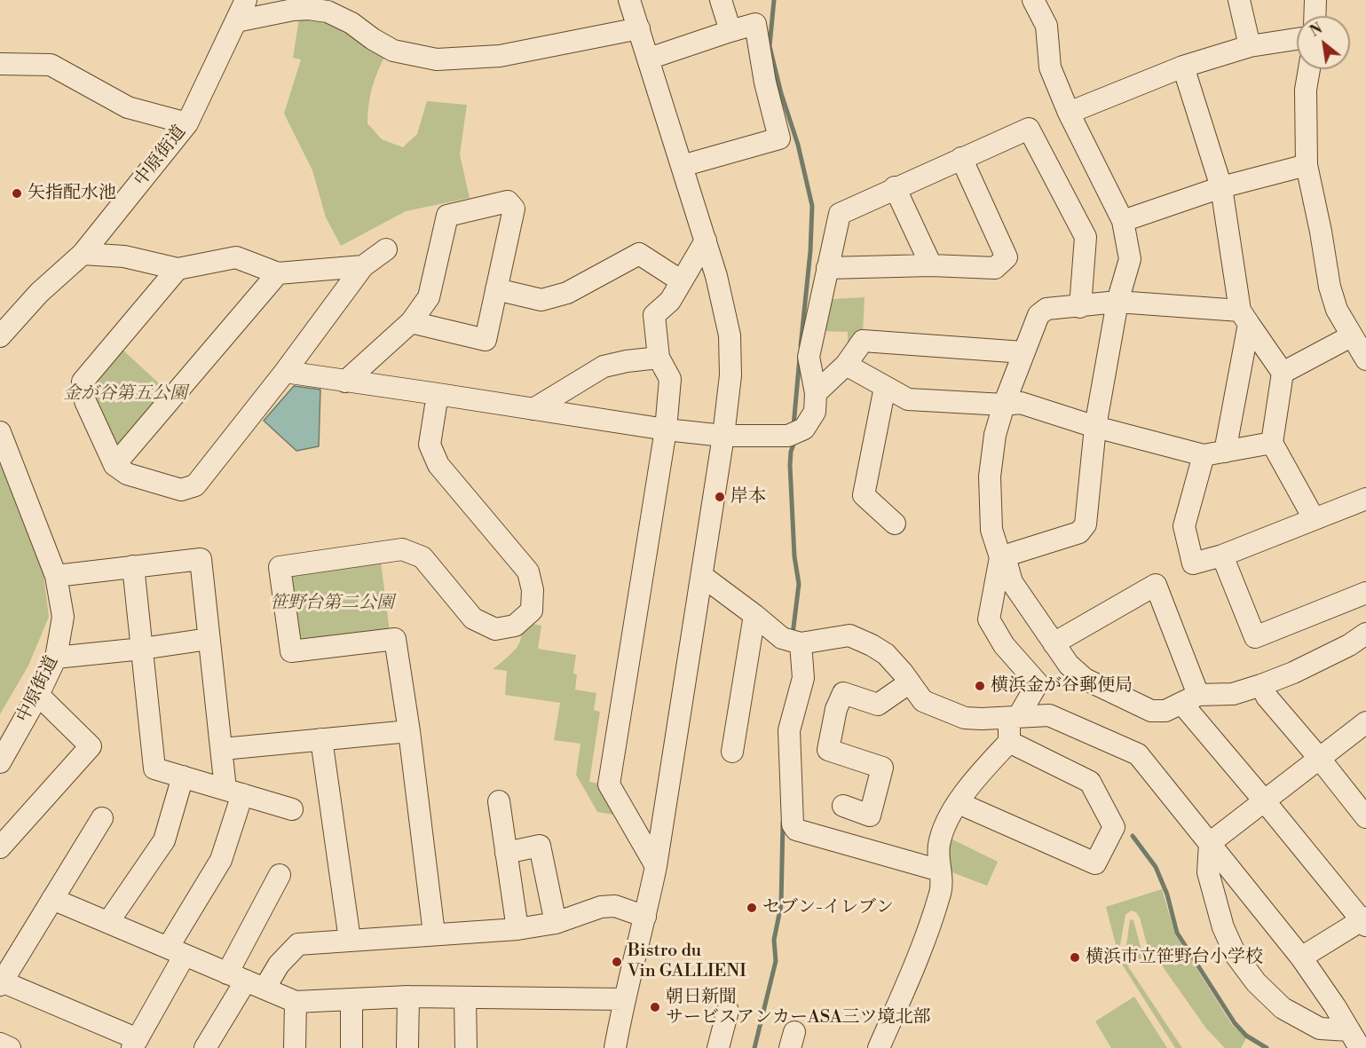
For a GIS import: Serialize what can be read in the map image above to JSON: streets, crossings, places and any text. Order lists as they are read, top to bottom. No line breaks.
{"streets":{"street":["中原街道"]},"parks":["金が谷第五公園","笹野台第二公園"],"places":["矢指配水池","岸本","横浜金が谷郵便局","セブン-イレブン","横浜市立笹野台小学校","Bistro du Vin GALLIENI","朝日新聞 サービスアンカーASA三ツ境北部"],"north":"top left"}
